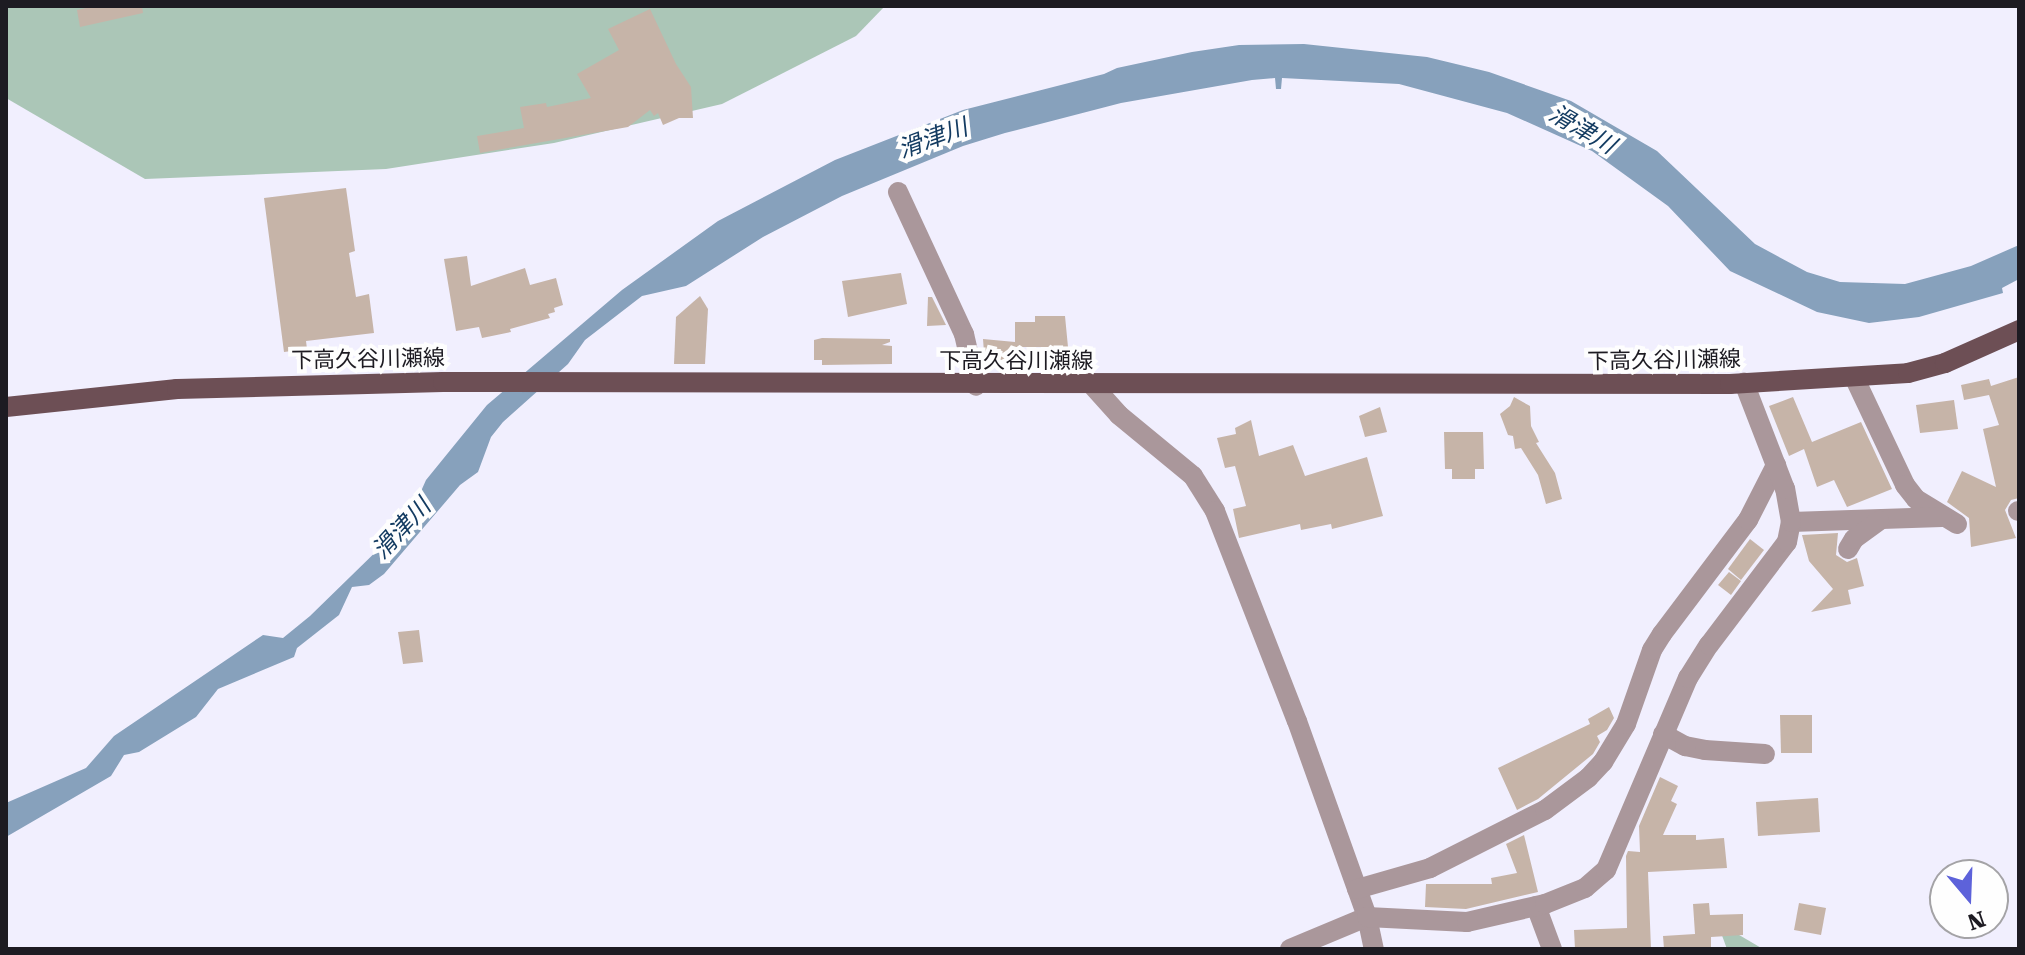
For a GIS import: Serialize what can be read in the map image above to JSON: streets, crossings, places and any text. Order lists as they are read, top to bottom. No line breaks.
{"streets":{"main road":["下高久谷川瀬線"]},"water":["滑津川"],"north":"bottom"}
